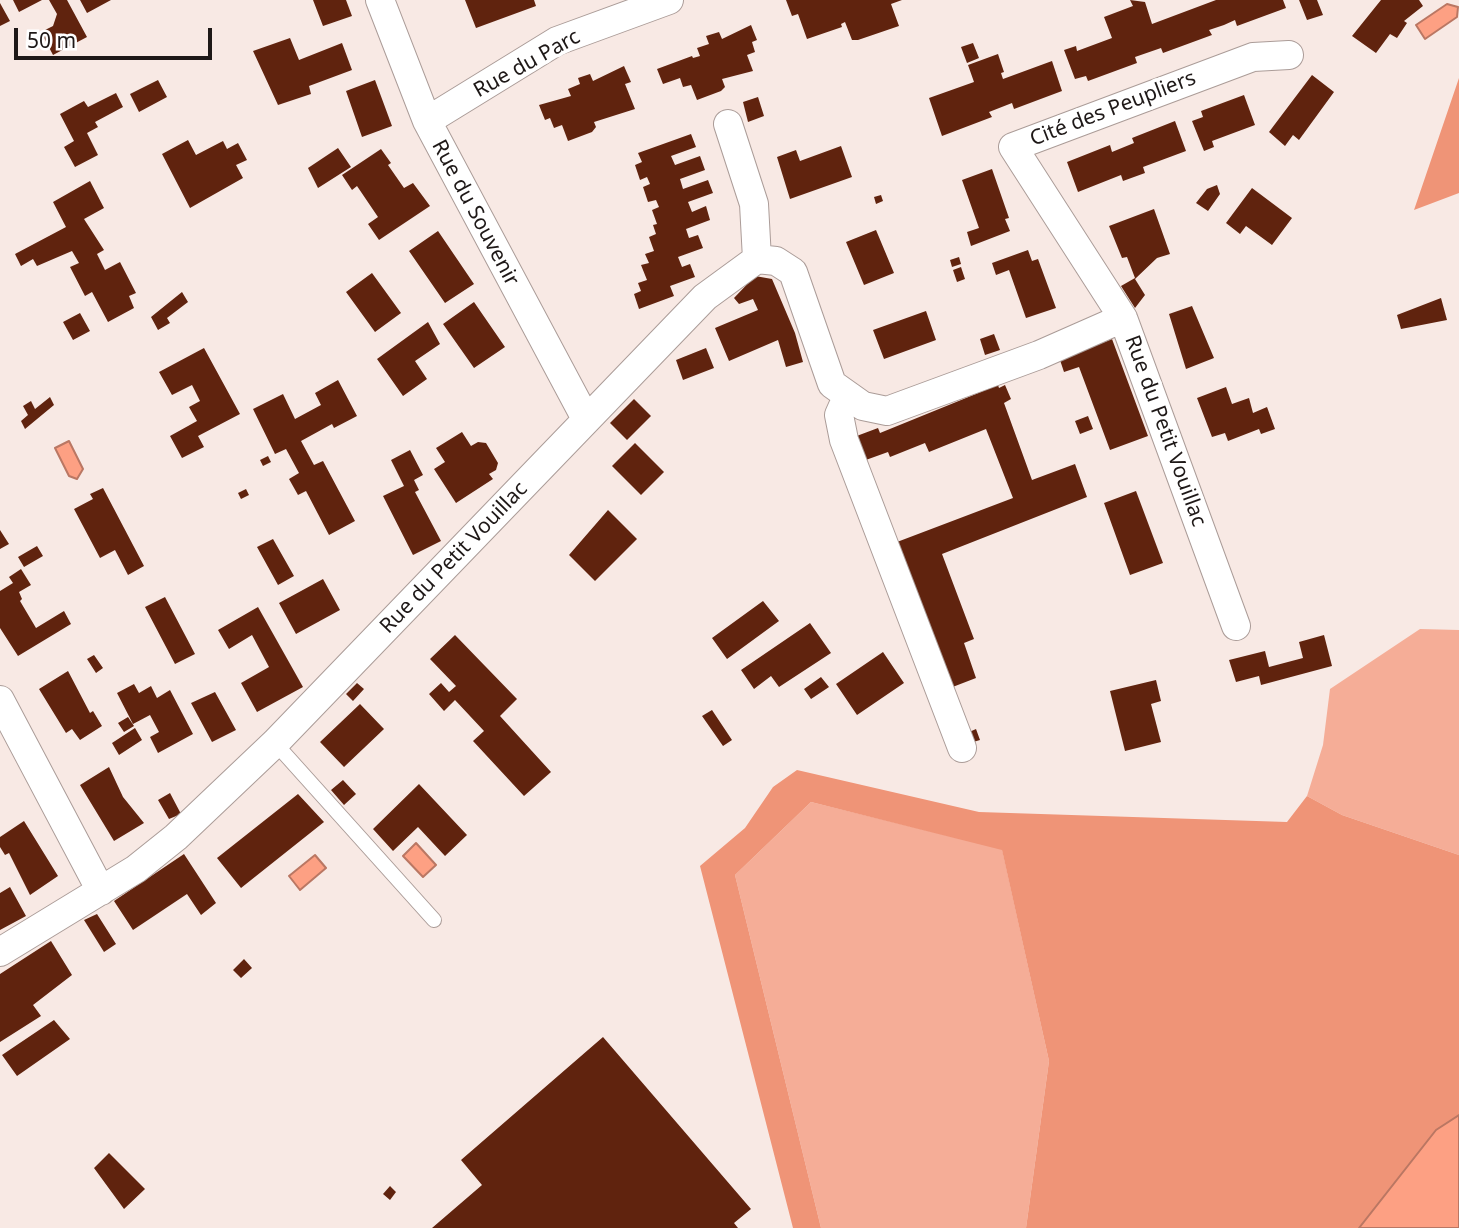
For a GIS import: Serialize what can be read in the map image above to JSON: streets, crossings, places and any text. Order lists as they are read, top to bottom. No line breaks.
{"streets":{"street":["Rue du Parc","Cité des Peupliers","Rue du Souvenir","Rue du Petit Vouillac"]},"crossings":[["Rue du Parc","Rue du Souvenir"],["Cité des Peupliers","Rue du Petit Vouillac"],["Rue du Souvenir","Rue du Petit Vouillac"]],"scale_bar":"50 m"}
